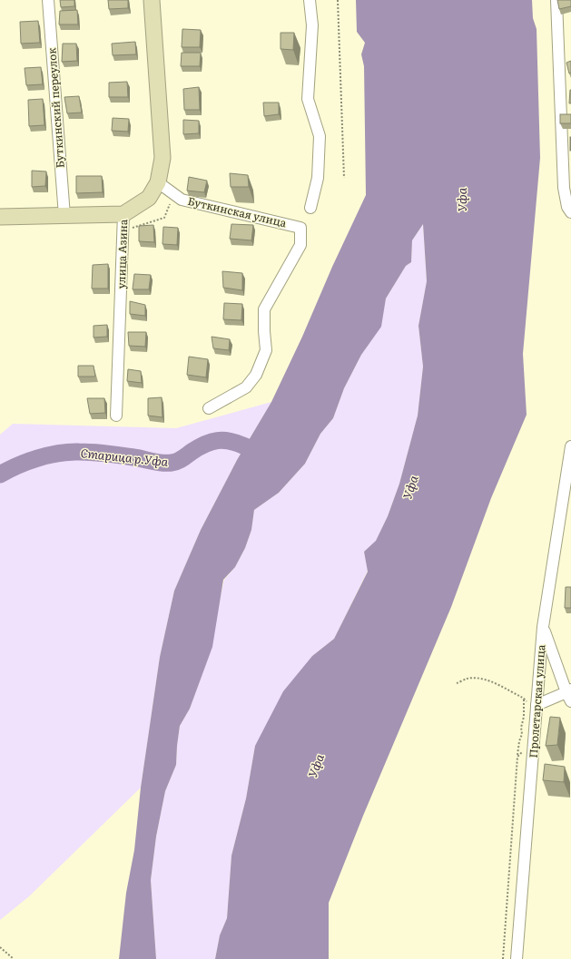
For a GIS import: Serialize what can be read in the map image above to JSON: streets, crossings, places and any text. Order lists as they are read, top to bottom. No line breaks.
{"streets":{"street":["Буткинский переулок","Буткинская улица","улица Азина","Пролетарская улица"]},"crossings":[["Буткинская улица","улица Азина"]],"water":["Уфа","Старица р.Уфа"]}
